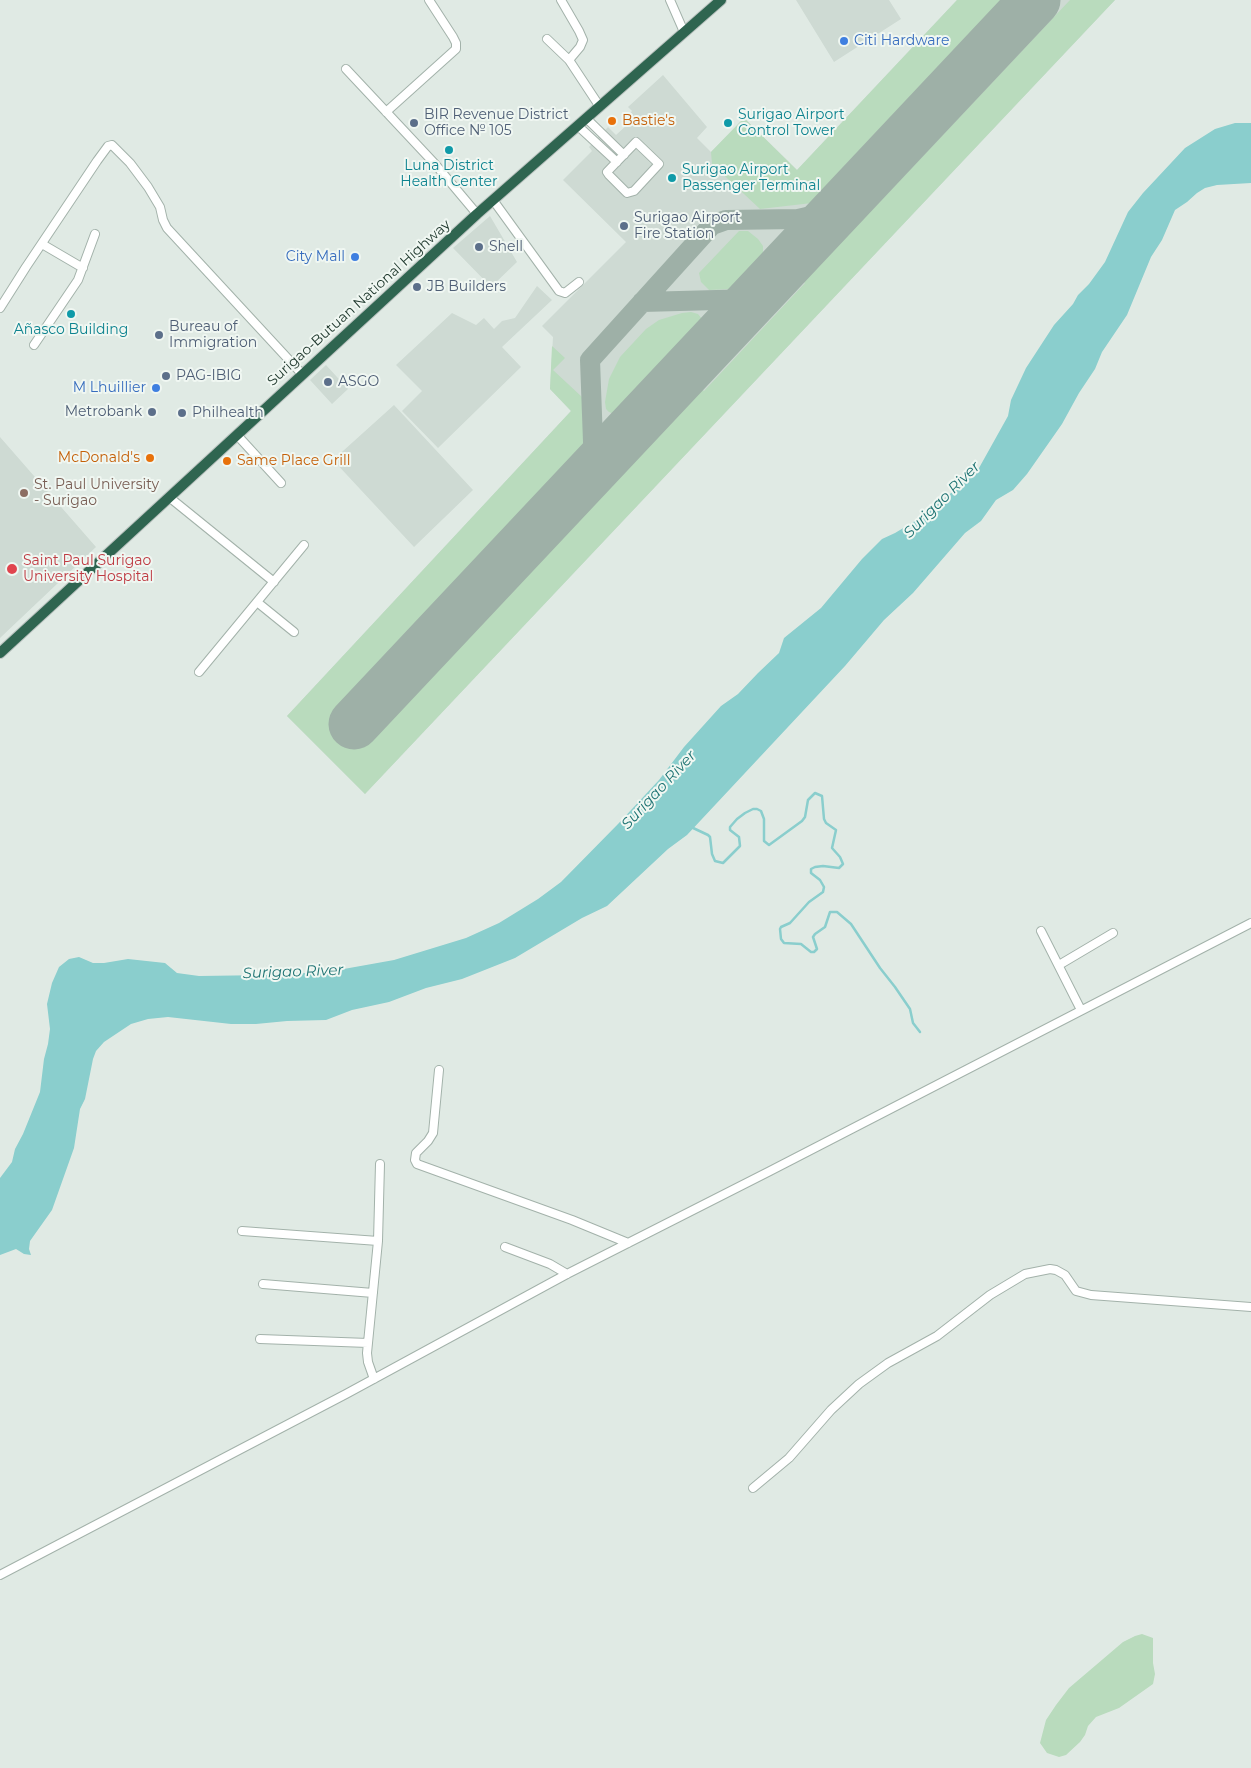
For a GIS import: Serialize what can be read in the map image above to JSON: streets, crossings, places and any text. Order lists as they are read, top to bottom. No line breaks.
{"streets":{"highway":["Surigao-Butuan National Highway"]},"water":["Surigao River"],"places":["Citi Hardware","Bastie's","BIR Revenue District Office № 105","Surigao Airport Control Tower","Luna District Health Center","Surigao Airport Passenger Terminal","Surigao Airport Fire Station","Shell","City Mall","JB Builders","Añasco Building","Bureau of Immigration","PAG-IBIG","ASGO","M Lhuillier","Metrobank","Philhealth","McDonald's","Same Place Grill","St. Paul University - Surigao","Saint Paul Surigao University Hospital"]}
